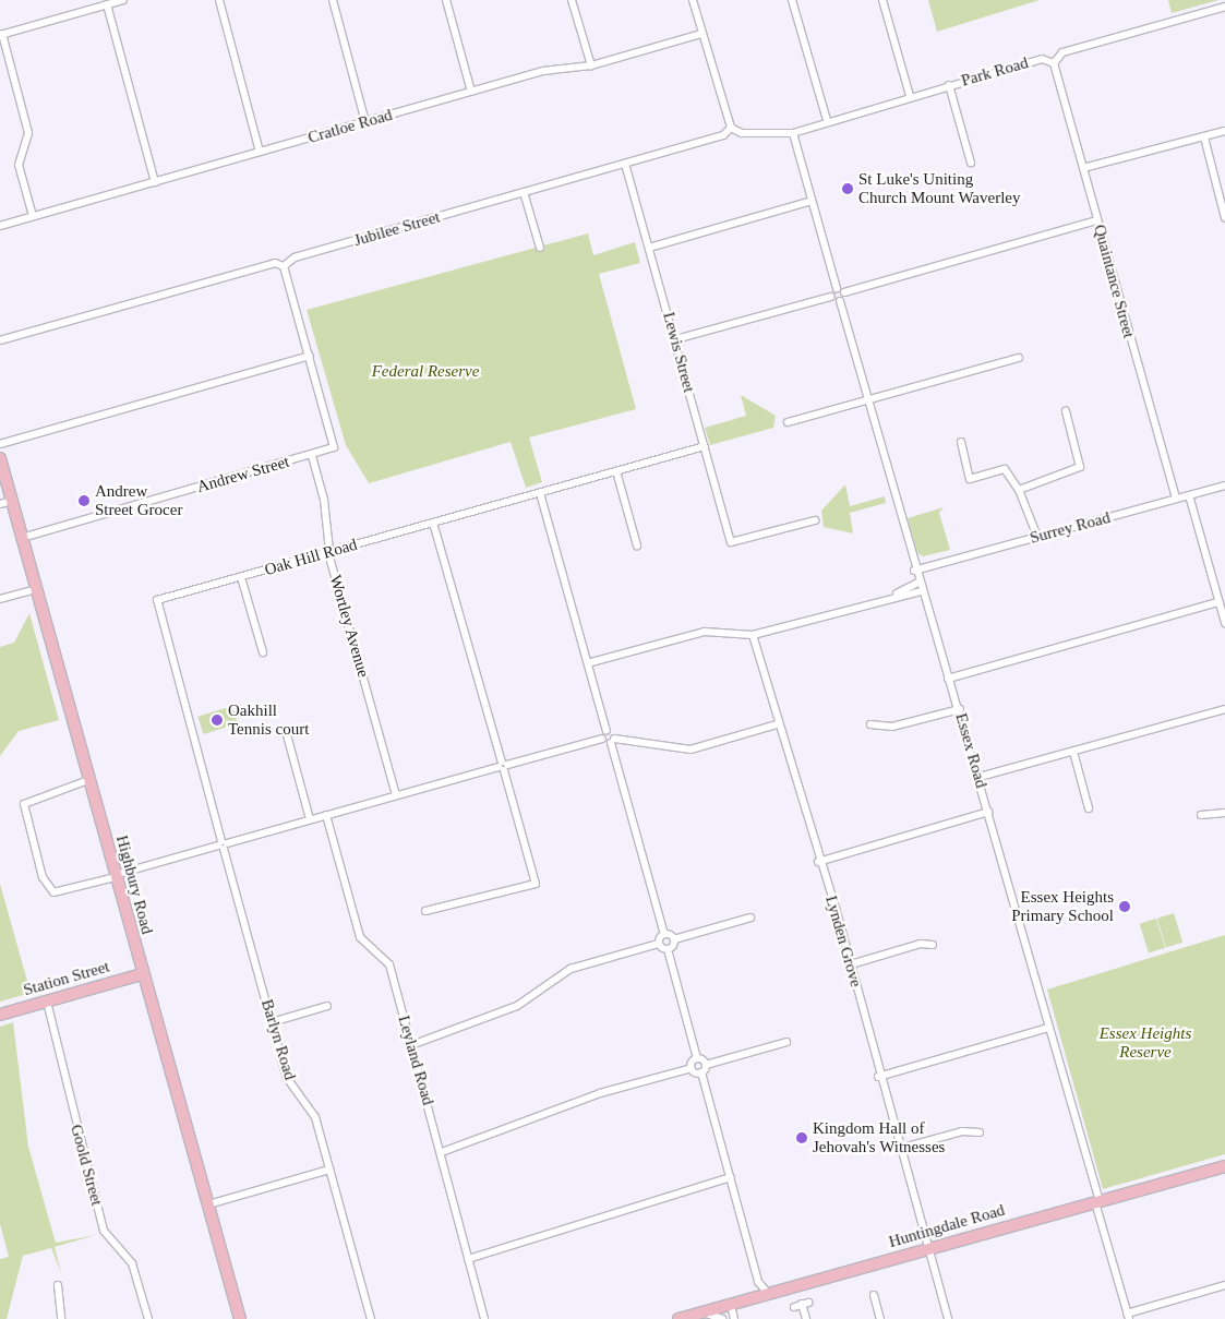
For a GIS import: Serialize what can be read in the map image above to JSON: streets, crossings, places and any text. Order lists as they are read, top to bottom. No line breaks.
{"streets":{"main road":["Highbury Road","Station Street","Huntingdale Road"],"street":["Park Road","Cratloe Road","Jubilee Street","Quaintance Street","Lewis Street","Andrew Street","Surrey Road","Oak Hill Road","Wortley Avenue","Essex Road","Lynden Grove","Barlyn Road","Leyland Road","Goold Street"]},"crossings":[["Park Road","Quaintance Street"],["Jubilee Street","Lewis Street"],["Quaintance Street","Surrey Road"],["Lewis Street","Oak Hill Road"],["Andrew Street","Wortley Avenue"],["Andrew Street","Highbury Road"],["Surrey Road","Essex Road"],["Oak Hill Road","Wortley Avenue"],["Oak Hill Road","Barlyn Road"],["Essex Road","Huntingdale Road"],["Highbury Road","Station Street"],["Lynden Grove","Huntingdale Road"],["Station Street","Goold Street"]],"parks":["Federal Reserve","Essex Heights Reserve"],"places":["St Luke's Uniting Church Mount Waverley","Andrew Street Grocer","Oakhill Tennis court","Essex Heights Primary School","Kingdom Hall of Jehovah's Witnesses"]}
